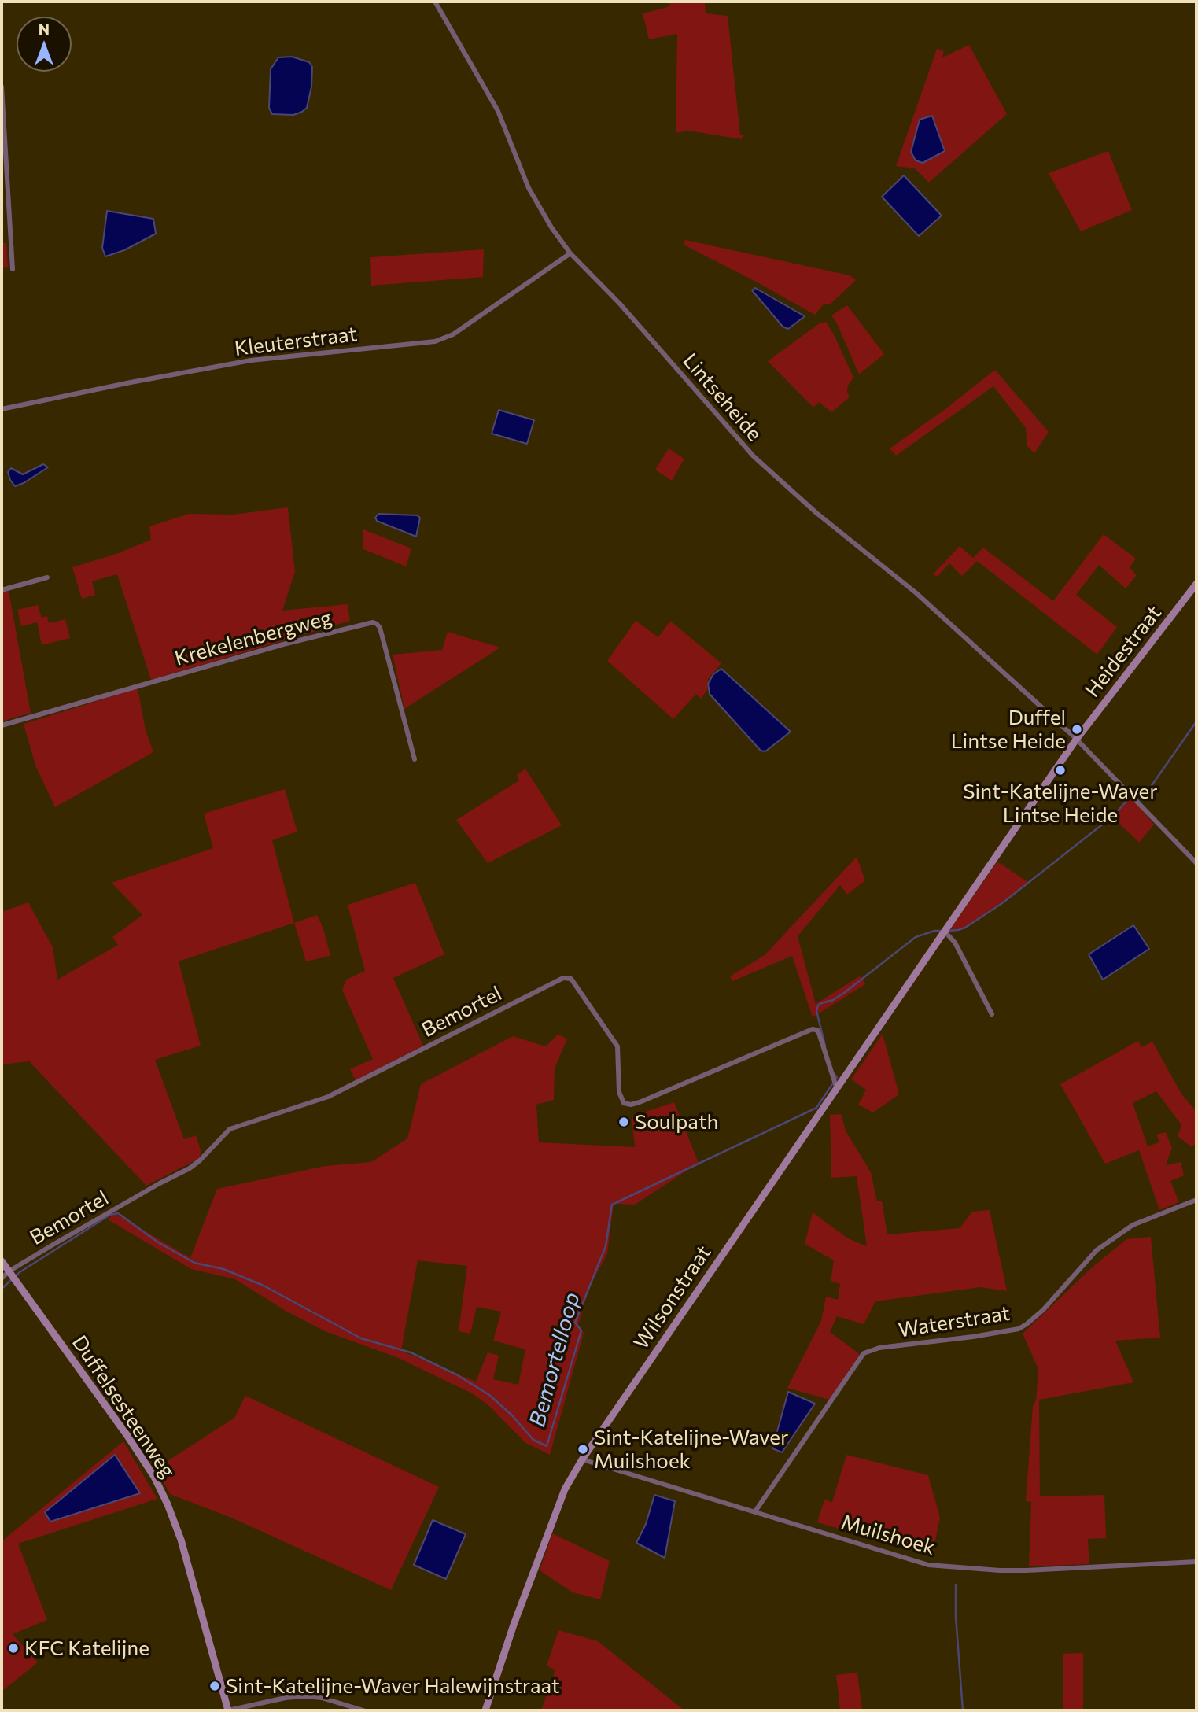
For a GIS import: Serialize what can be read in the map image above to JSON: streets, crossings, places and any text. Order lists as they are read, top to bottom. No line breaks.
{"streets":{"street":["Kleuterstraat","Lintseheide","Krekelenbergweg","Heidestraat","Bemortel","Wilsonstraat","Waterstraat","Duffelsesteenweg","Muilshoek"]},"crossings":[["Kleuterstraat","Lintseheide"],["Lintseheide","Heidestraat"],["Lintseheide","Wilsonstraat"],["Heidestraat","Wilsonstraat"],["Bemortel","Wilsonstraat"],["Bemortel","Duffelsesteenweg"],["Wilsonstraat","Muilshoek"],["Waterstraat","Muilshoek"]],"water":["Bemortelloop"],"places":["Duffel Lintse Heide","Sint-Katelijne-Waver Lintse Heide","Soulpath","Sint-Katelijne-Waver Muilshoek","KFC Katelijne","Sint-Katelijne-Waver Halewijnstraat"],"north":"top"}
